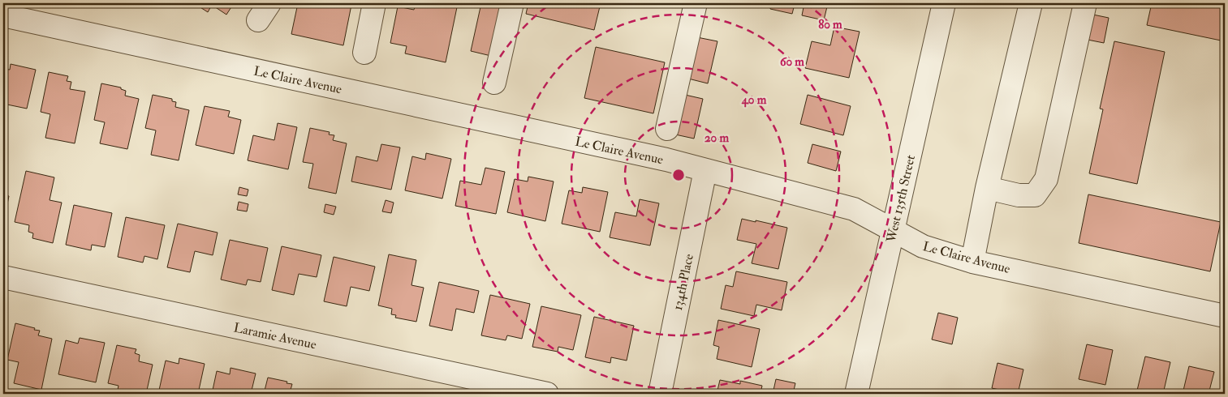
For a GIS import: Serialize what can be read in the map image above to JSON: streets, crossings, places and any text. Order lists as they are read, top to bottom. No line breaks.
{"streets":{"street":["Le Claire Avenue","West 135th Street","134th Place","Laramie Avenue"]},"crossings":[["Le Claire Avenue","West 135th Street"],["Le Claire Avenue","134th Place"]],"rings":["80 m","60 m","40 m","20 m"]}
